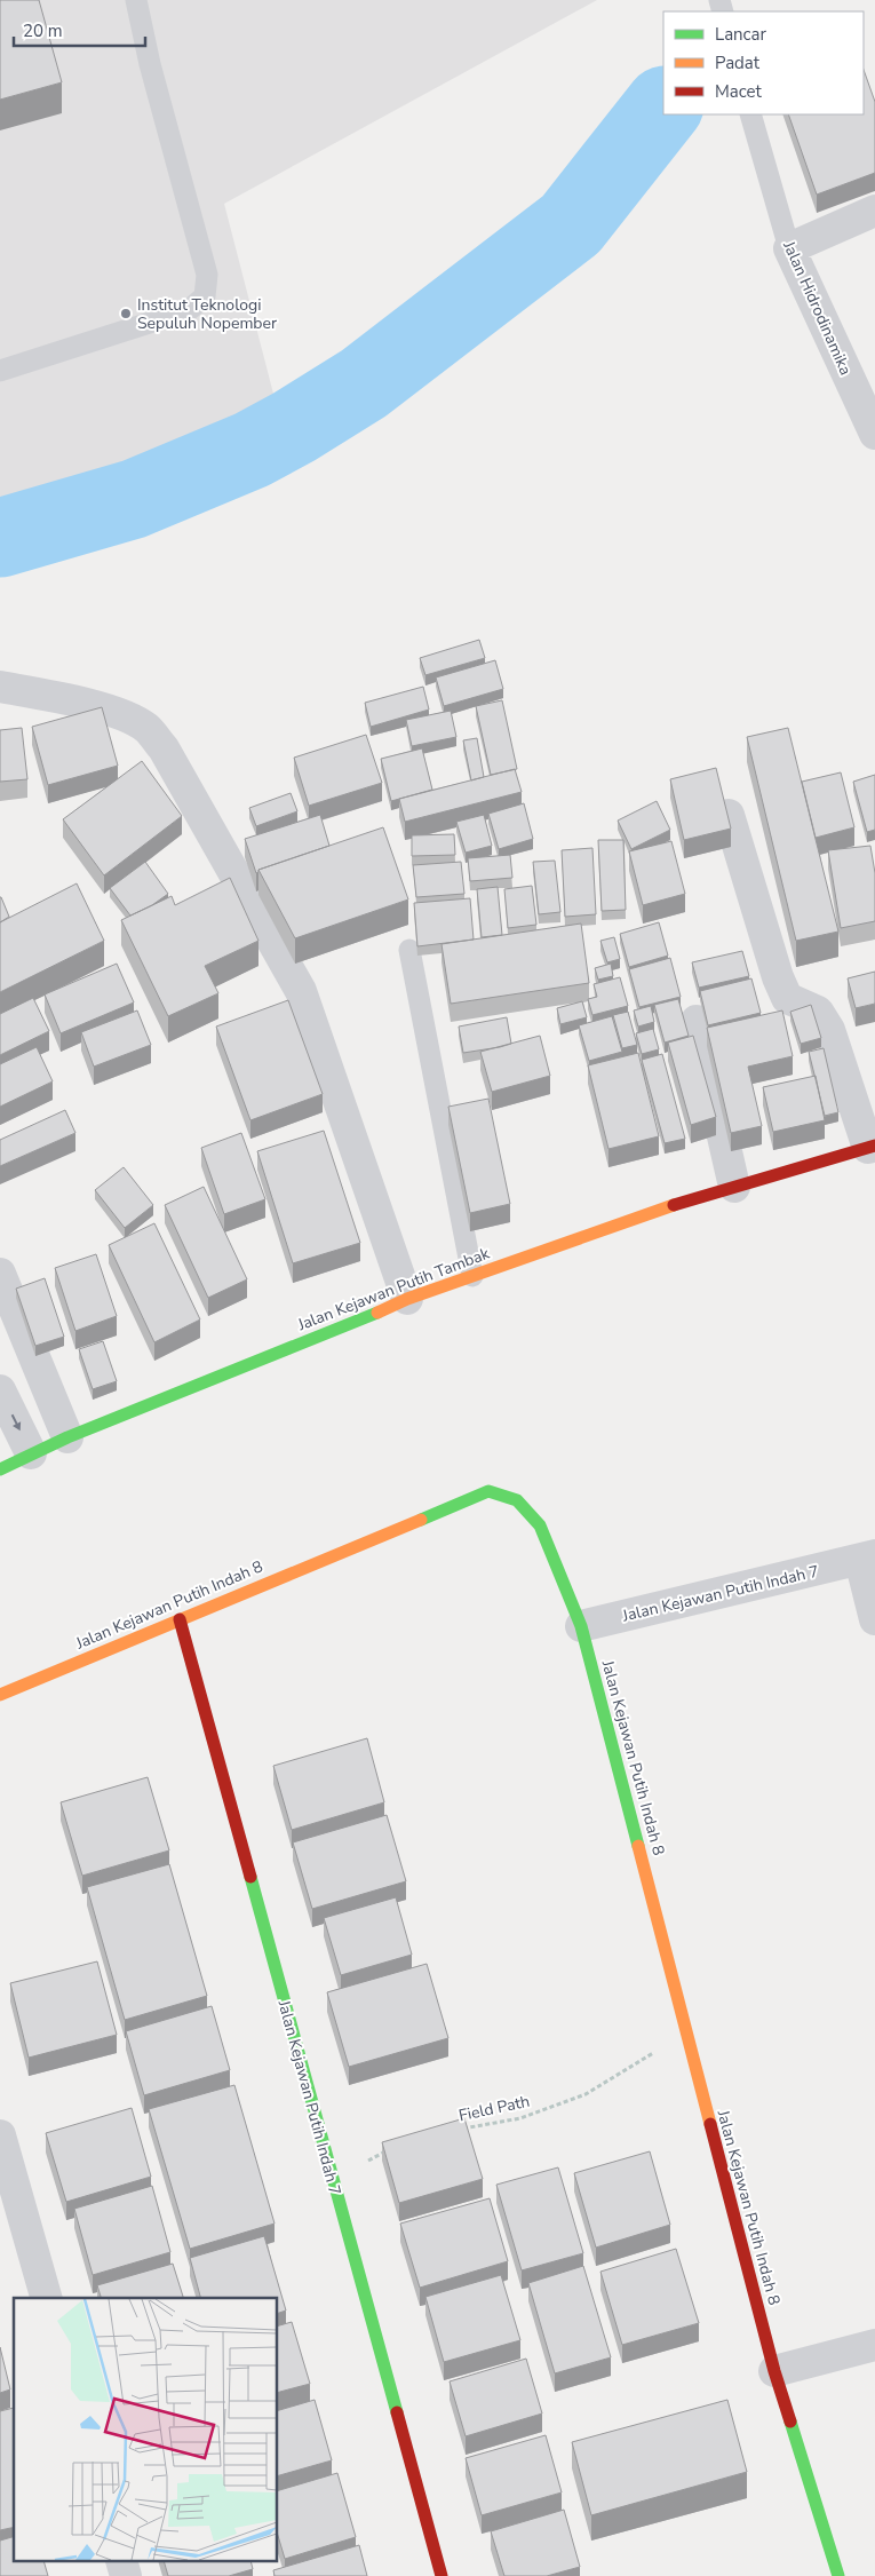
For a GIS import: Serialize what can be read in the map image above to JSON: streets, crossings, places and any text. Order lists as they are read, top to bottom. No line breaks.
{"streets":{"street":["Jalan Hidrodinamika","Jalan Kejawan Putih Tambak","Jalan Kejawan Putih Indah 7","Jalan Kejawan Putih Indah 8"],"path":["Field Path"]},"crossings":[["Jalan Kejawan Putih Indah 7","Jalan Kejawan Putih Indah 8"],["Jalan Kejawan Putih Indah 8","Field Path"]],"places":["Institut Teknologi Sepuluh Nopember"],"legend":["Lancar","Padat","Macet"],"scale_bar":"20 m"}
